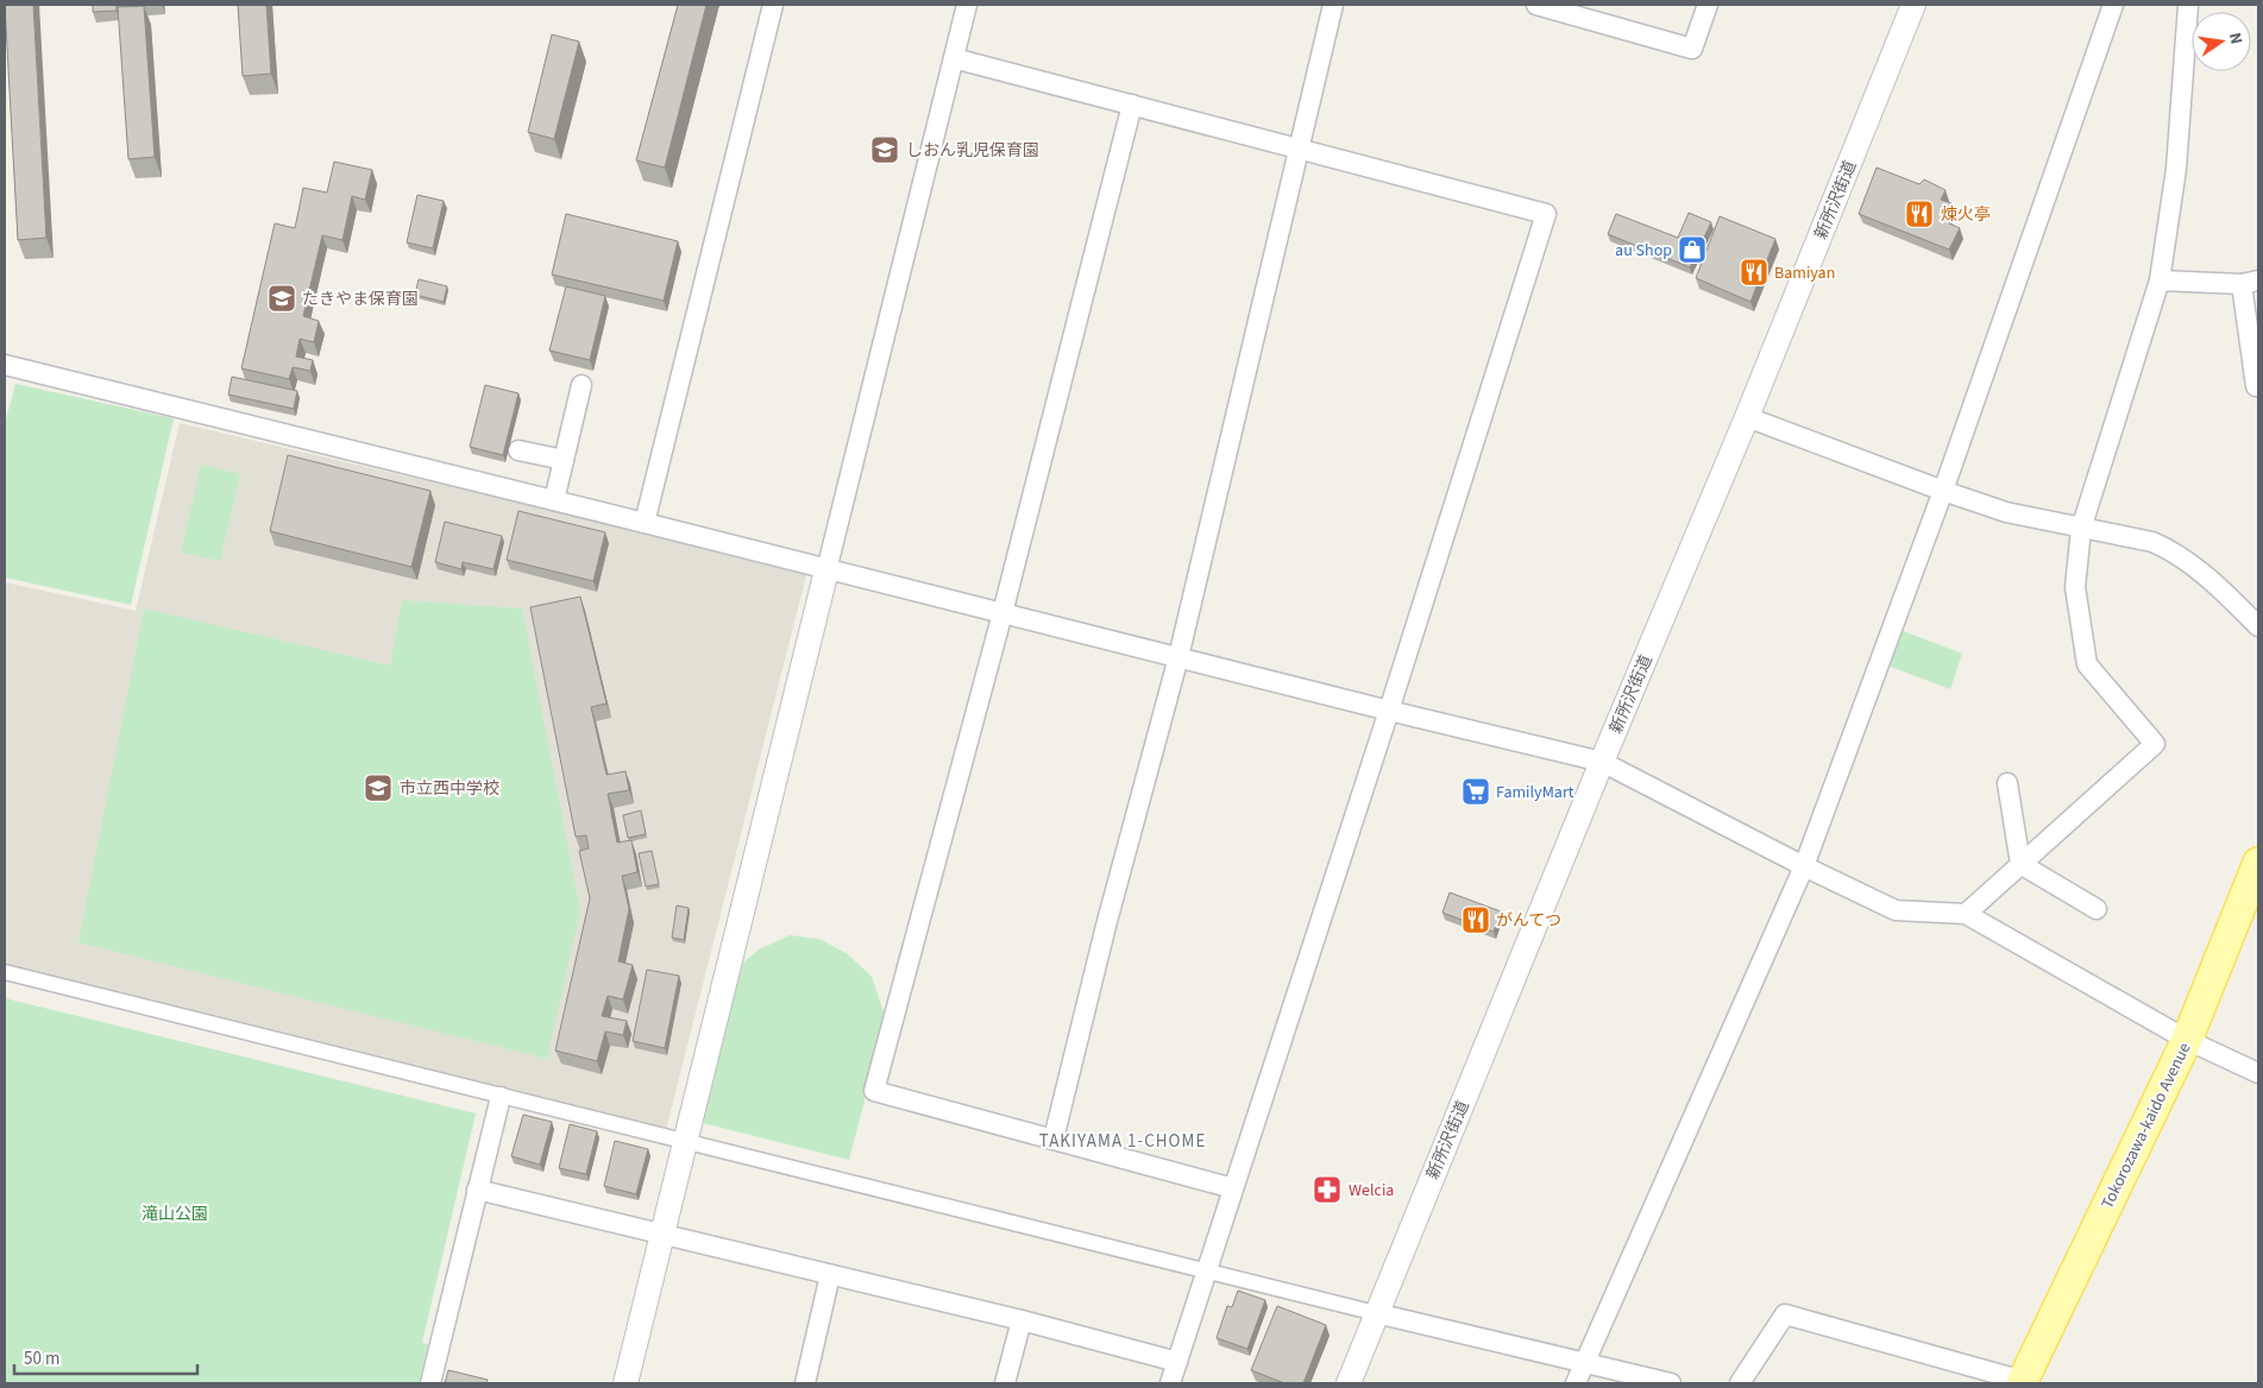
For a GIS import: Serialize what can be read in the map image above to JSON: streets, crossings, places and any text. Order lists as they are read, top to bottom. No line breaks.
{"streets":{"main road":["Tokorozawa-kaido Avenue"],"street":["新所沢街道"]},"districts":["TAKIYAMA 1-CHOME"],"parks":["滝山公園"],"places":{"school or university":["しおん乳児保育園","たきやま保育園","市立西中学校"],"restaurant":["煉火亭","Bamiyan","がんてつ"],"shop":["au Shop"],"supermarket":["FamilyMart"],"pharmacy":["Welcia"]},"scale_bar":"50 m","north":"right"}
